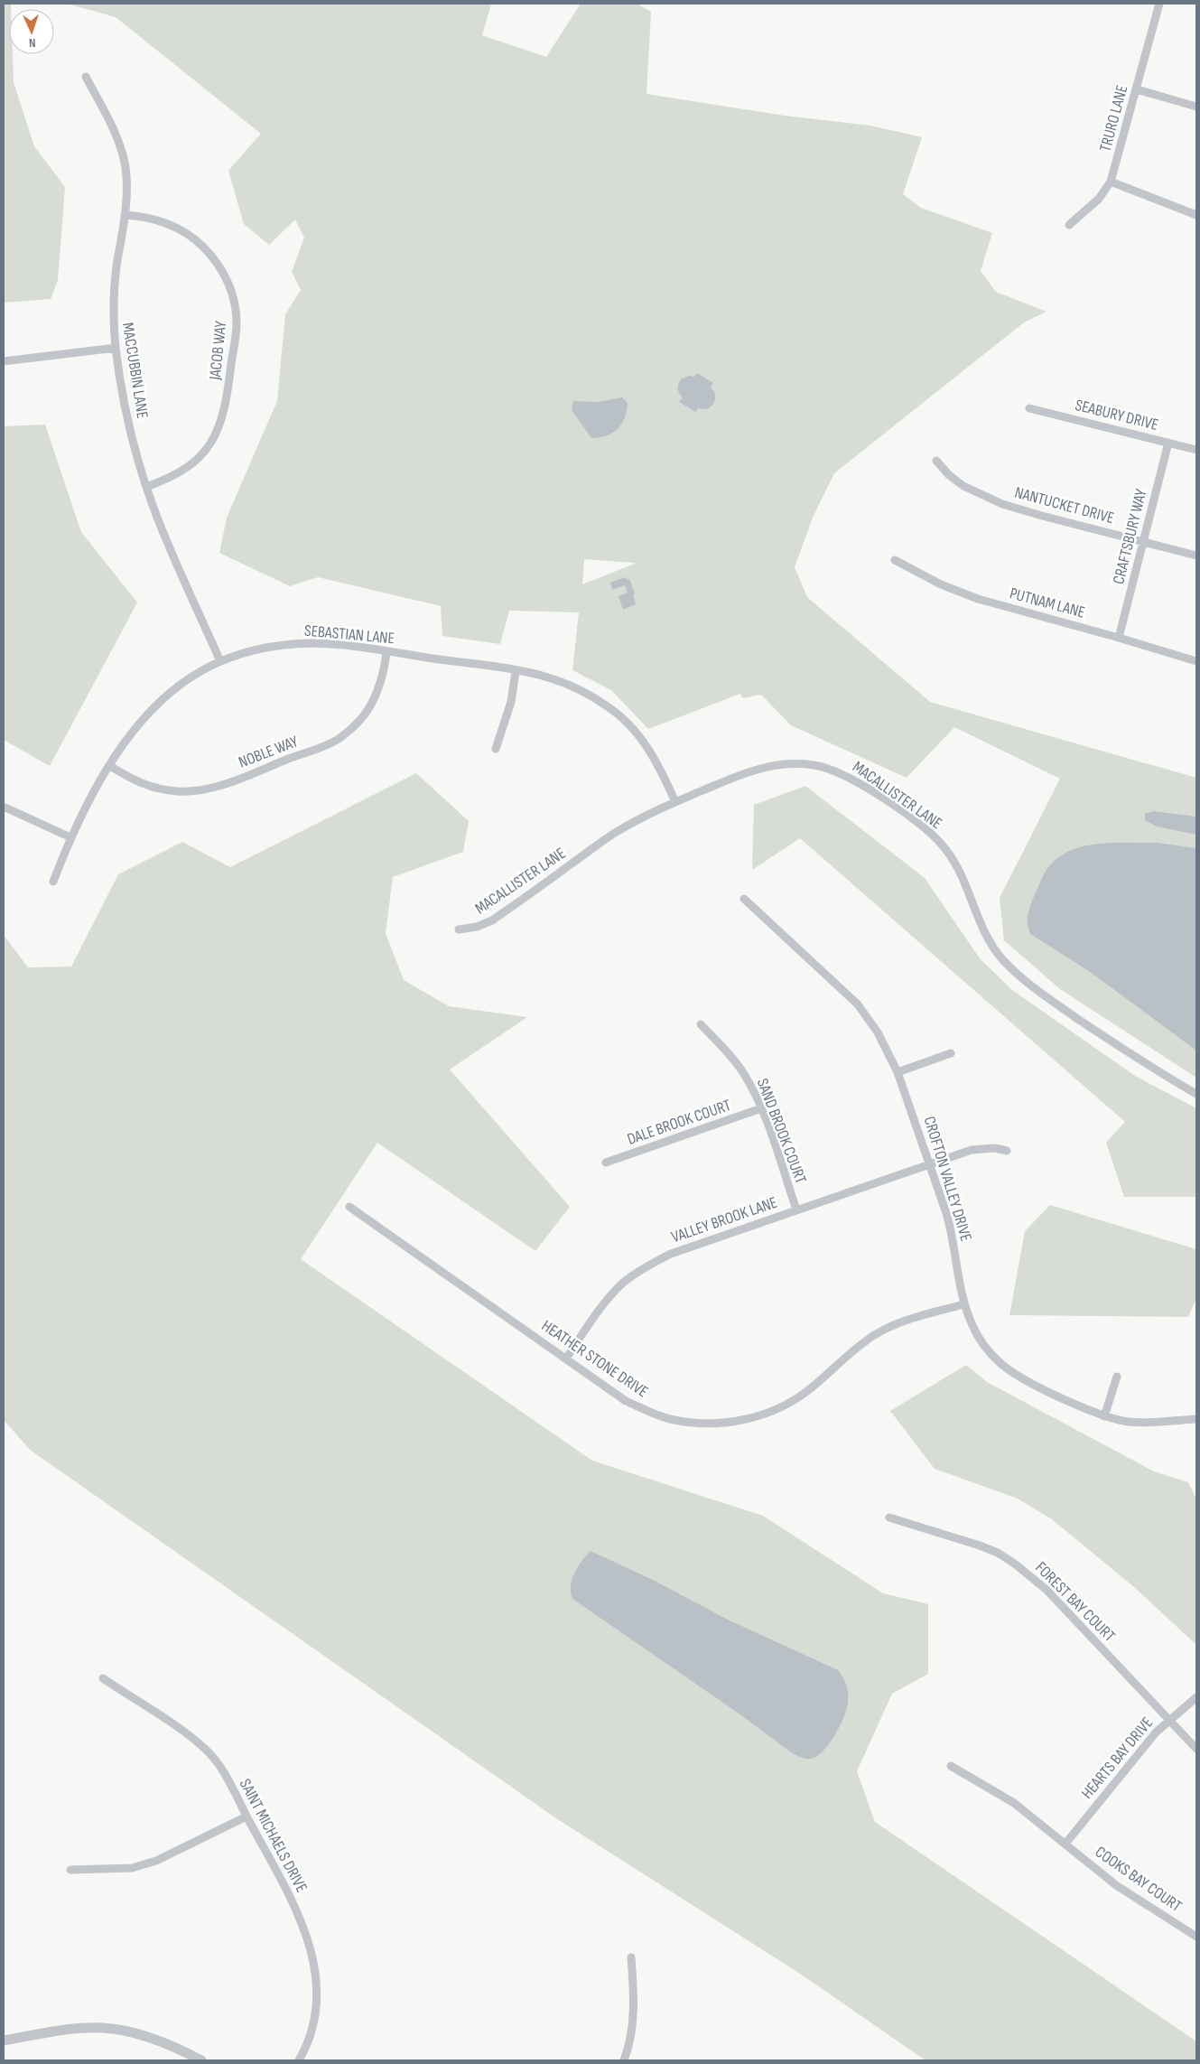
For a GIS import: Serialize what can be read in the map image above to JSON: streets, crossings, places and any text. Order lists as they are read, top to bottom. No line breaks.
{"streets":{"street":["TRURO LANE","JACOB WAY","MACCUBBIN LANE","SEABURY DRIVE","NANTUCKET DRIVE","CRAFTSBURY WAY","PUTNAM LANE","SEBASTIAN LANE","NOBLE WAY","MACALLISTER LANE","DALE BROOK COURT","SAND BROOK COURT","CROFTON VALLEY DRIVE","VALLEY BROOK LANE","HEATHER STONE DRIVE","FOREST BAY COURT","HEARTS BAY DRIVE","SAINT MICHAELS DRIVE","COOKS BAY COURT"]},"crossings":[["JACOB WAY","MACCUBBIN LANE"],["MACCUBBIN LANE","SEBASTIAN LANE"],["SEABURY DRIVE","CRAFTSBURY WAY"],["NANTUCKET DRIVE","CRAFTSBURY WAY"],["CRAFTSBURY WAY","PUTNAM LANE"],["SEBASTIAN LANE","NOBLE WAY"],["SEBASTIAN LANE","MACALLISTER LANE"],["DALE BROOK COURT","SAND BROOK COURT"],["SAND BROOK COURT","VALLEY BROOK LANE"],["CROFTON VALLEY DRIVE","VALLEY BROOK LANE"],["CROFTON VALLEY DRIVE","HEATHER STONE DRIVE"],["VALLEY BROOK LANE","HEATHER STONE DRIVE"],["FOREST BAY COURT","HEARTS BAY DRIVE"],["HEARTS BAY DRIVE","COOKS BAY COURT"]],"north":"bottom"}
